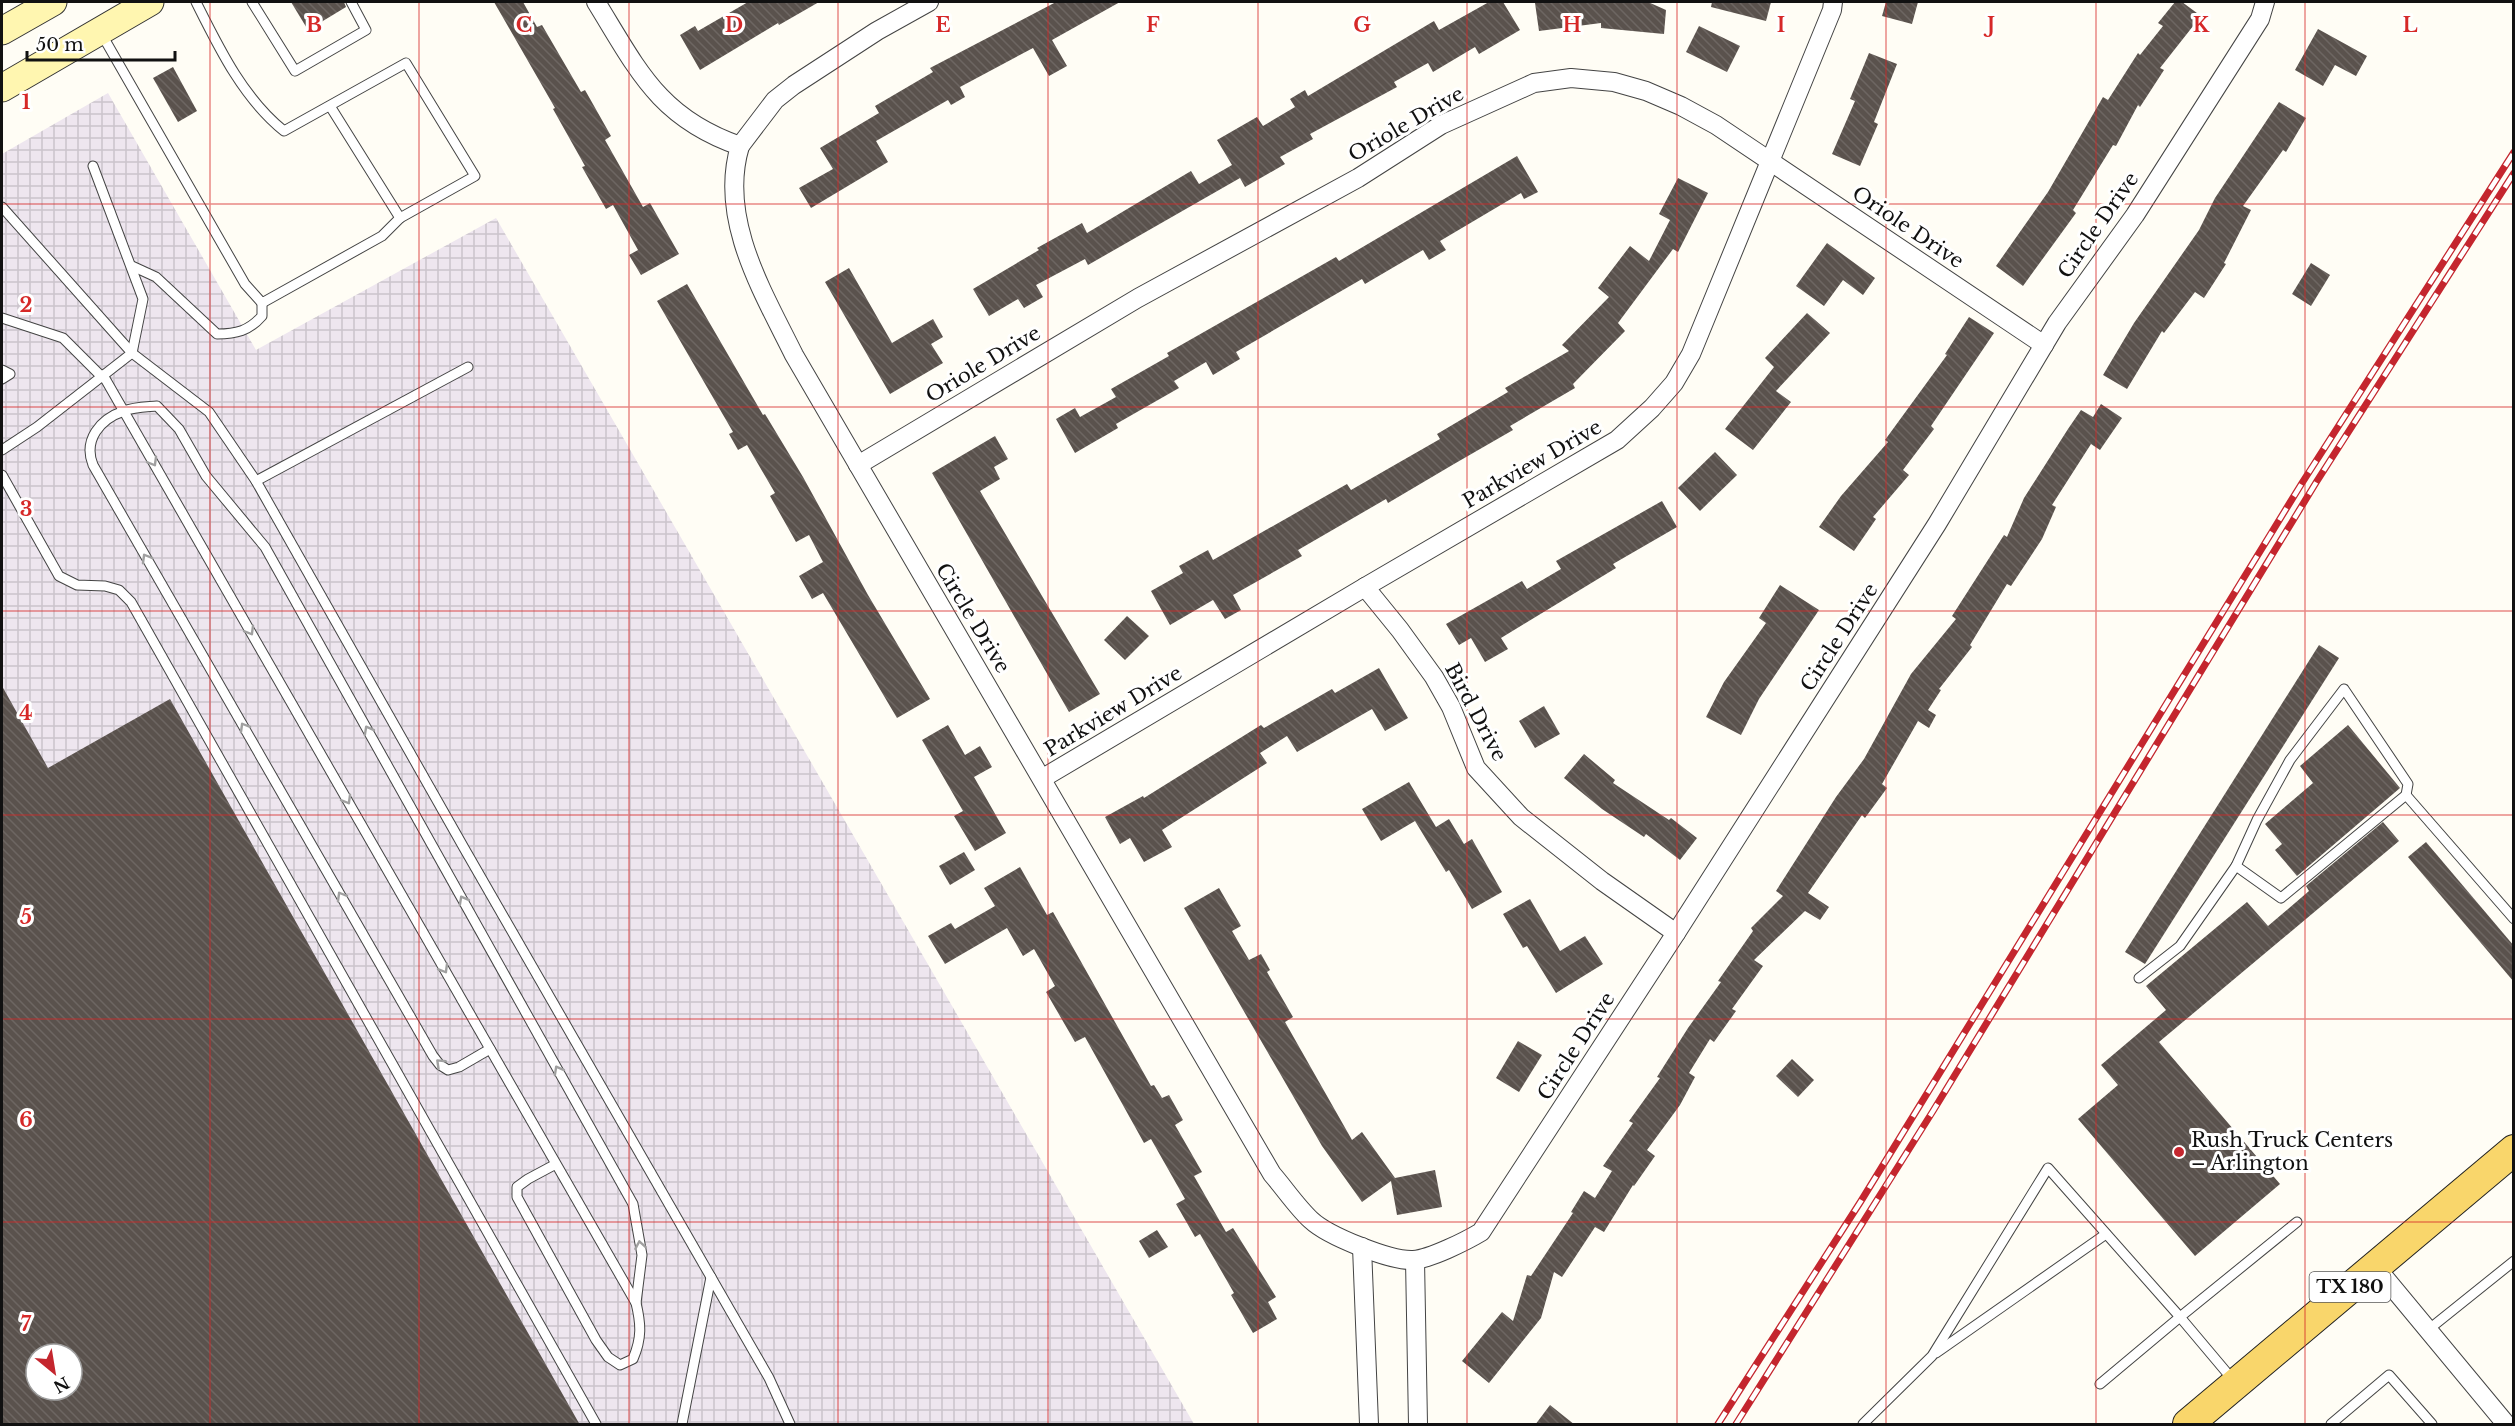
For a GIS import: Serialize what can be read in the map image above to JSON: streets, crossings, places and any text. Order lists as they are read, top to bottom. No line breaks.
{"streets":{"main road":["TX 180"],"street":["Oriole Drive","Circle Drive","Parkview Drive","Bird Drive"]},"crossings":[["Oriole Drive","Circle Drive"],["Oriole Drive","Parkview Drive"],["Circle Drive","Parkview Drive"],["Circle Drive","Bird Drive"],["Parkview Drive","Bird Drive"]],"places":["Rush Truck Centers – Arlington"],"scale_bar":"50 m","north":"bottom right","grid":{"columns":["B","C","D","E","F","G","H","I","J","K","L"],"rows":["1","2","3","4","5","6","7"]}}
